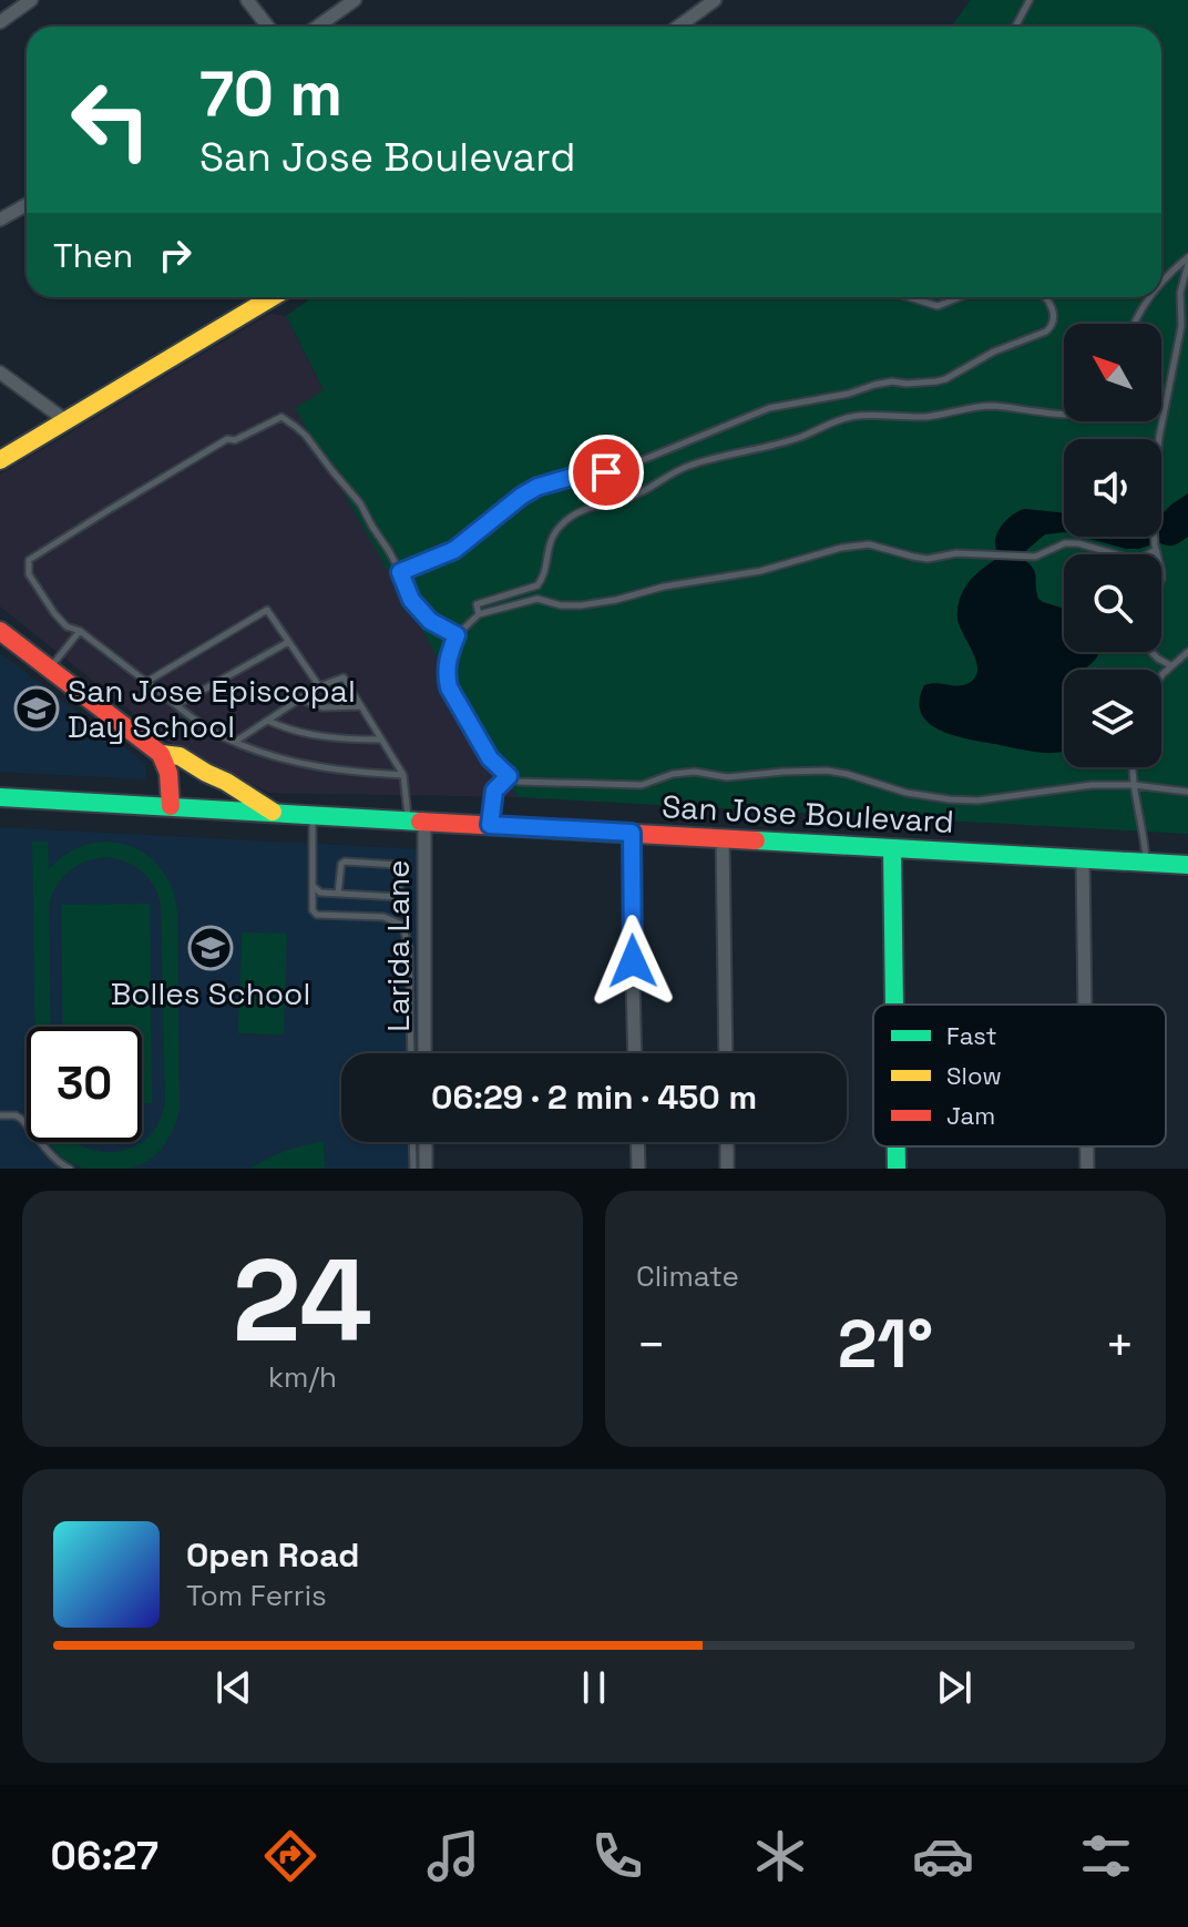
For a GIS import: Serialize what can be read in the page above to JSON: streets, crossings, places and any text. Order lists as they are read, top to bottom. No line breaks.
{"streets":{"main road":["San Jose Boulevard"],"street":["Larida Lane"]},"crossings":[["San Jose Boulevard","Larida Lane"]],"places":{"school or university":["San Jose Episcopal Day School","Bolles School"]},"legend":["Fast","Slow","Jam"],"north":"top left","page":{"turn":["70 m","San Jose Boulevard"],"then":"Then","limit":"30","trip":"06:29 · 2 min · 450 m","tile":[["24","km/h"],"Climate"],"heat":["−","21°","+"],"song":["Open Road","Tom Ferris"],"tabs":"06:27"}}
